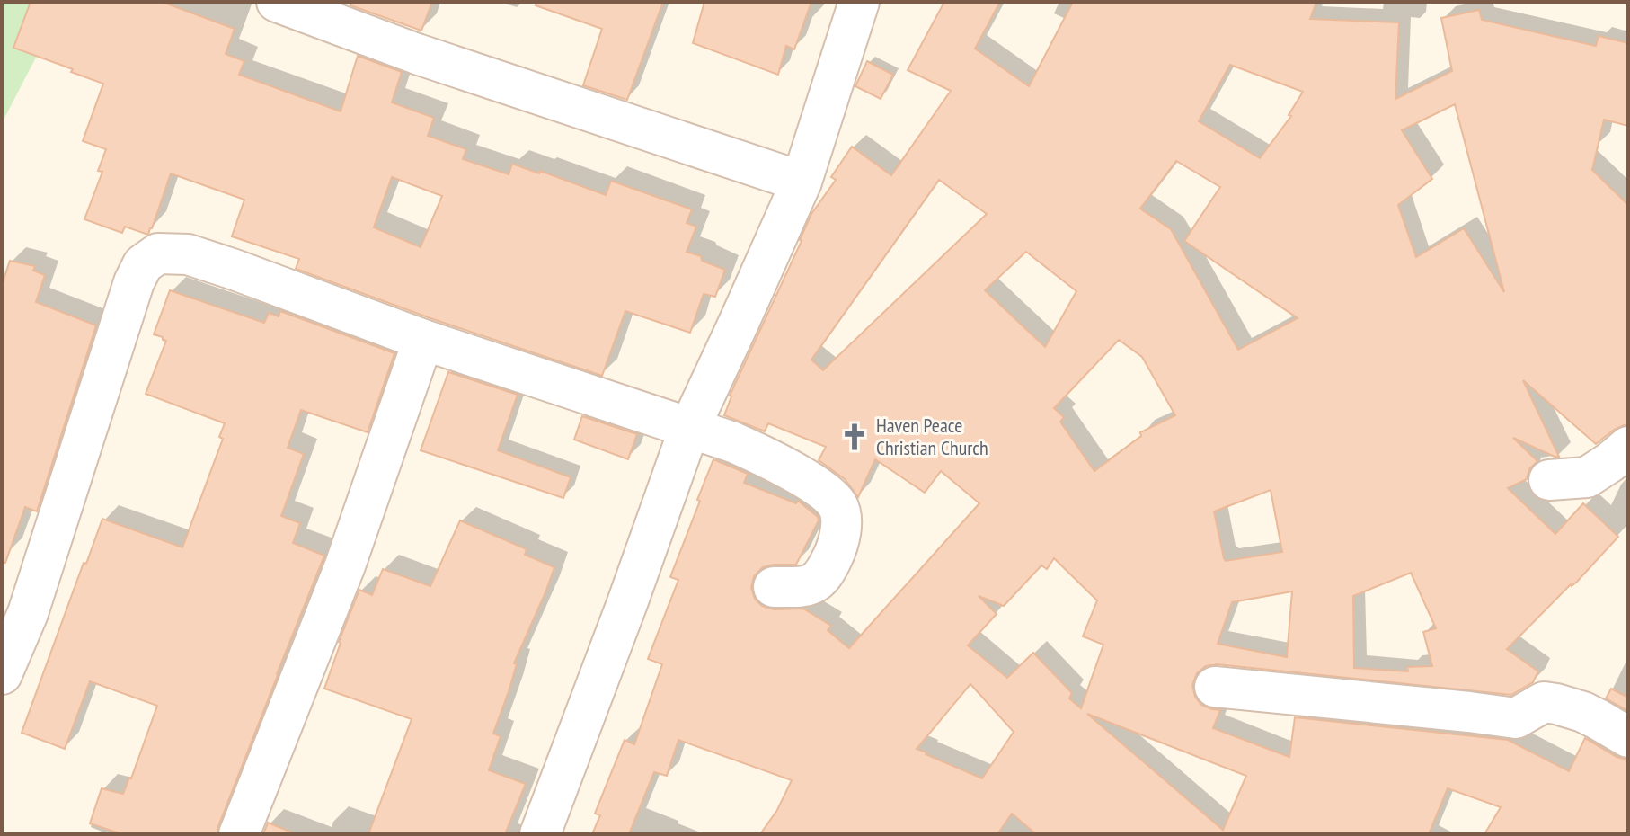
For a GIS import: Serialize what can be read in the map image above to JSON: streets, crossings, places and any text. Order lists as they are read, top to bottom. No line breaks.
{"places":{"church":["Haven Peace Christian Church"]}}
